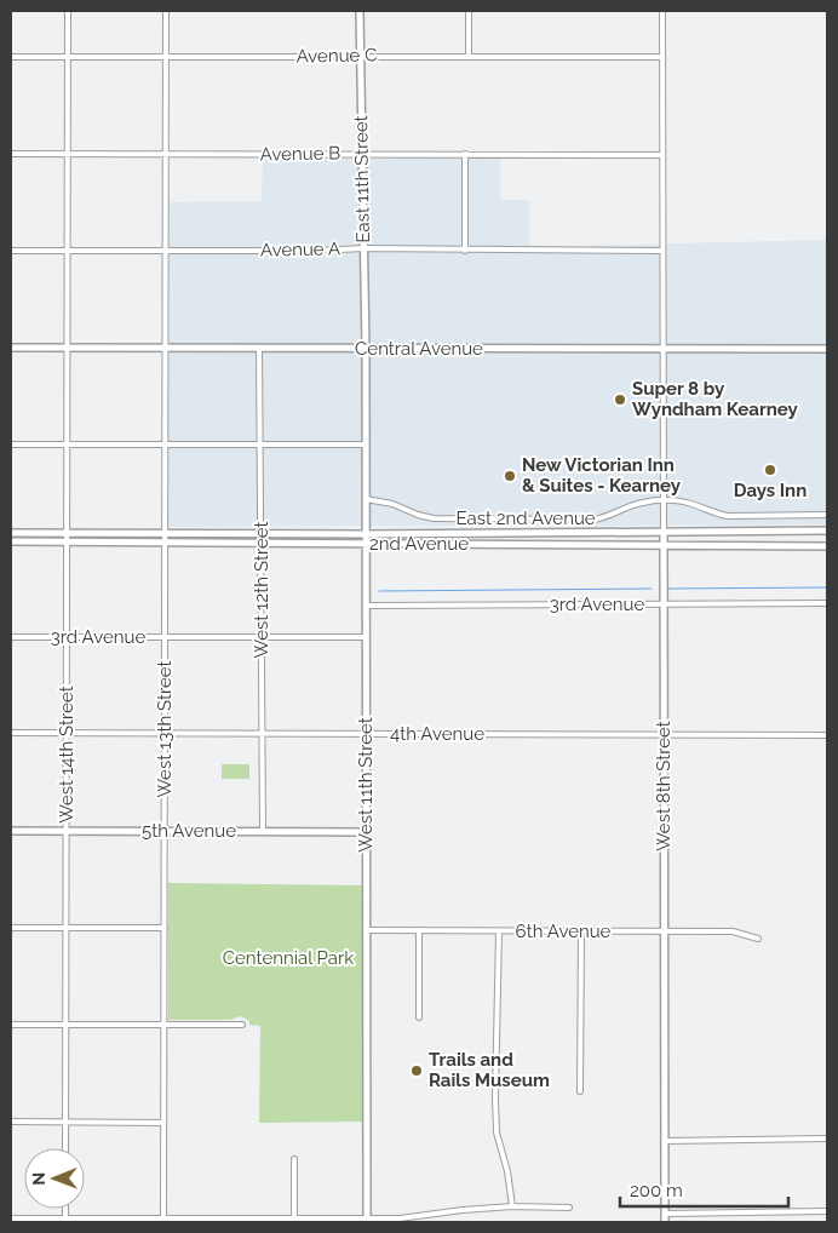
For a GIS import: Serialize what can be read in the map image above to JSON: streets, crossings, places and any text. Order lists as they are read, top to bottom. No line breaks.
{"streets":{"main road":["East 11th Street","Central Avenue","2nd Avenue","West 11th Street","West 8th Street","5th Avenue"],"street":["Avenue C","Avenue B","Avenue A","East 2nd Avenue","West 12th Street","3rd Avenue","West 13th Street","4th Avenue","West 14th Street","6th Avenue"]},"crossings":[["Avenue C","East 11th Street"],["Avenue C","West 13th Street"],["Avenue C","West 14th Street"],["Avenue C","West 8th Street"],["Avenue B","East 11th Street"],["Avenue B","West 13th Street"],["Avenue B","West 14th Street"],["Avenue B","West 8th Street"],["East 11th Street","Avenue A"],["East 11th Street","Central Avenue"],["East 11th Street","West 11th Street"],["Avenue A","West 13th Street"],["Avenue A","West 14th Street"],["Avenue A","West 8th Street"],["Central Avenue","West 12th Street"],["Central Avenue","West 13th Street"],["Central Avenue","West 14th Street"],["Central Avenue","West 11th Street"],["Central Avenue","West 8th Street"],["East 2nd Avenue","West 11th Street"],["East 2nd Avenue","West 8th Street"],["2nd Avenue","West 12th Street"],["2nd Avenue","West 13th Street"],["2nd Avenue","West 14th Street"],["2nd Avenue","West 11th Street"],["2nd Avenue","West 8th Street"],["West 12th Street","3rd Avenue"],["West 12th Street","4th Avenue"],["West 12th Street","5th Avenue"],["3rd Avenue","West 13th Street"],["3rd Avenue","West 14th Street"],["3rd Avenue","West 11th Street"],["3rd Avenue","West 8th Street"],["West 13th Street","4th Avenue"],["West 13th Street","5th Avenue"],["4th Avenue","West 14th Street"],["4th Avenue","West 11th Street"],["4th Avenue","West 8th Street"],["West 14th Street","5th Avenue"],["West 11th Street","5th Avenue"],["West 11th Street","6th Avenue"],["West 8th Street","6th Avenue"]],"parks":["Centennial Park"],"places":["Super 8 by Wyndham Kearney","Days Inn","New Victorian Inn & Suites - Kearney","Trails and Rails Museum"],"scale_bar":"200 m","north":"left"}
